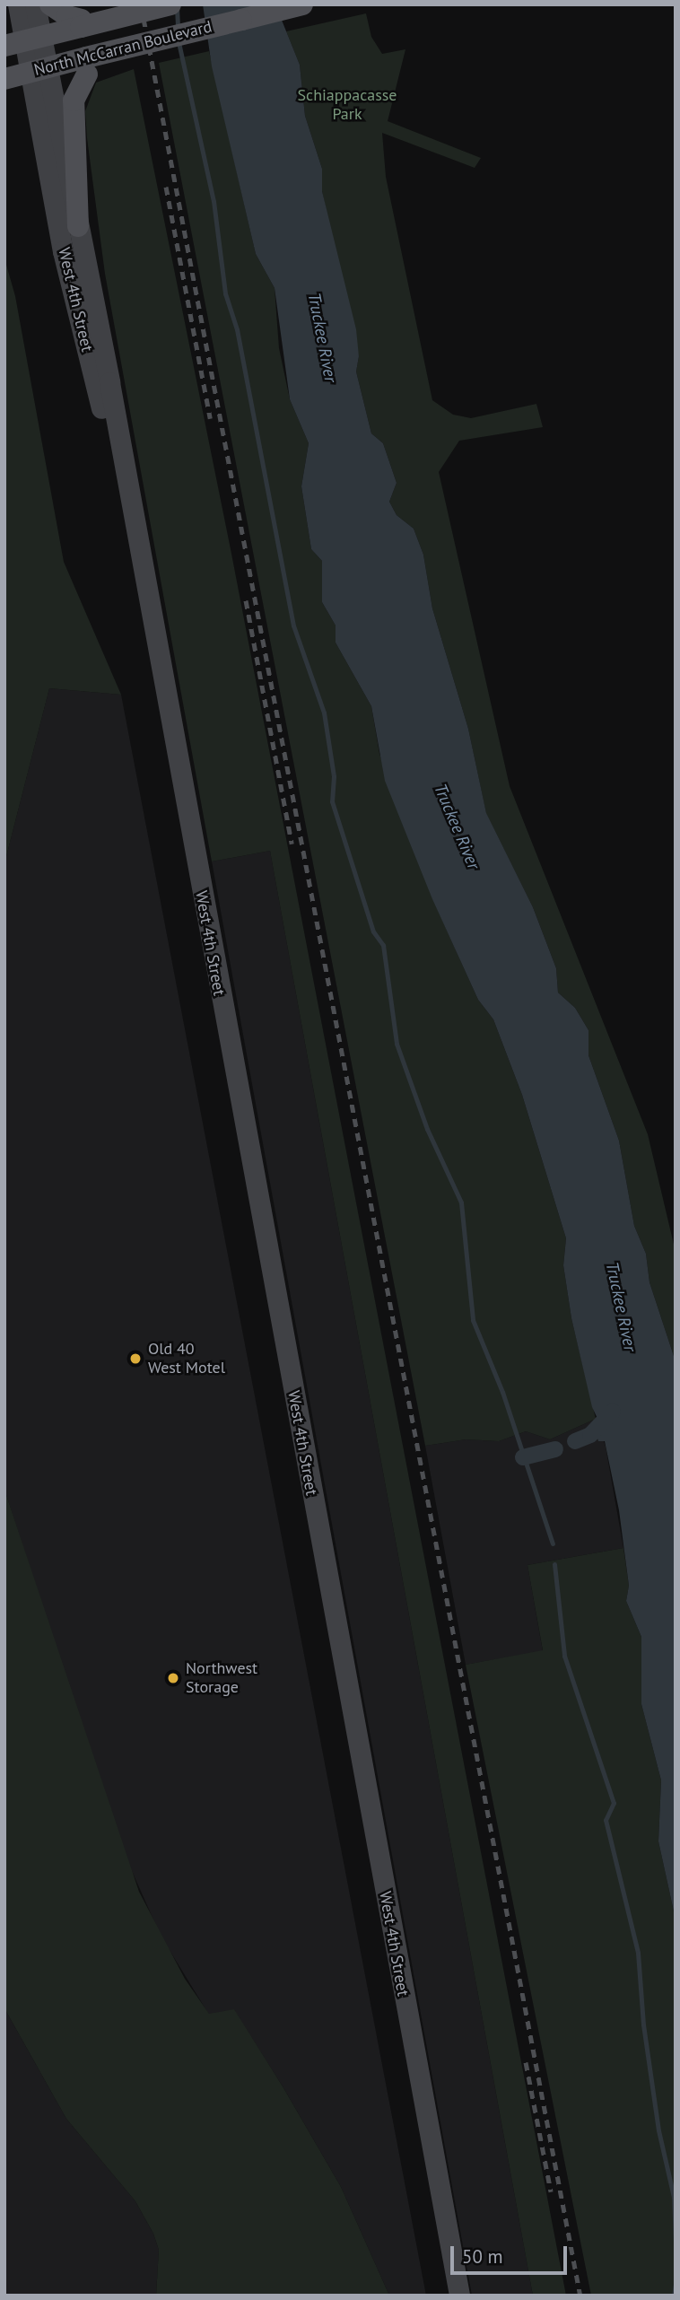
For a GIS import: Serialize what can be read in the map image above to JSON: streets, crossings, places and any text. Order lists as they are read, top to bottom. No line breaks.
{"streets":{"main road":["North McCarran Boulevard","West 4th Street"]},"crossings":[["North McCarran Boulevard","West 4th Street"]],"water":["Truckee River"],"parks":["Schiappacasse Park"],"places":["Old 40 West Motel","Northwest Storage"],"scale_bar":"50 m"}
